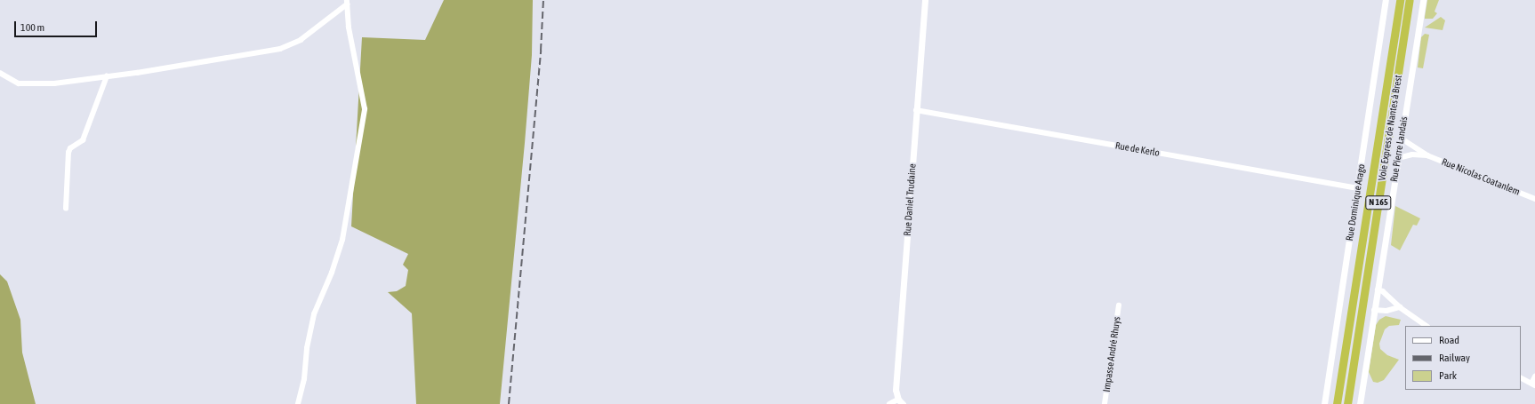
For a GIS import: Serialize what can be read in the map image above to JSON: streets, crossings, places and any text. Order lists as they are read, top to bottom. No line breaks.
{"streets":{"highway":["Voie Express de Nantes à Brest","N 165"],"street":["Rue de Kerlo","Rue Pierre Landais","Rue Nicolas Coatanlem","Rue Daniel Trudaine","Rue Dominique Arago","Impasse André Rhuys"]},"crossings":[["Rue de Kerlo","Rue Daniel Trudaine"],["Rue de Kerlo","Rue Dominique Arago"],["Rue Pierre Landais","Rue Nicolas Coatanlem"]],"legend":["Road","Railway","Park"],"scale_bar":"100 m"}
